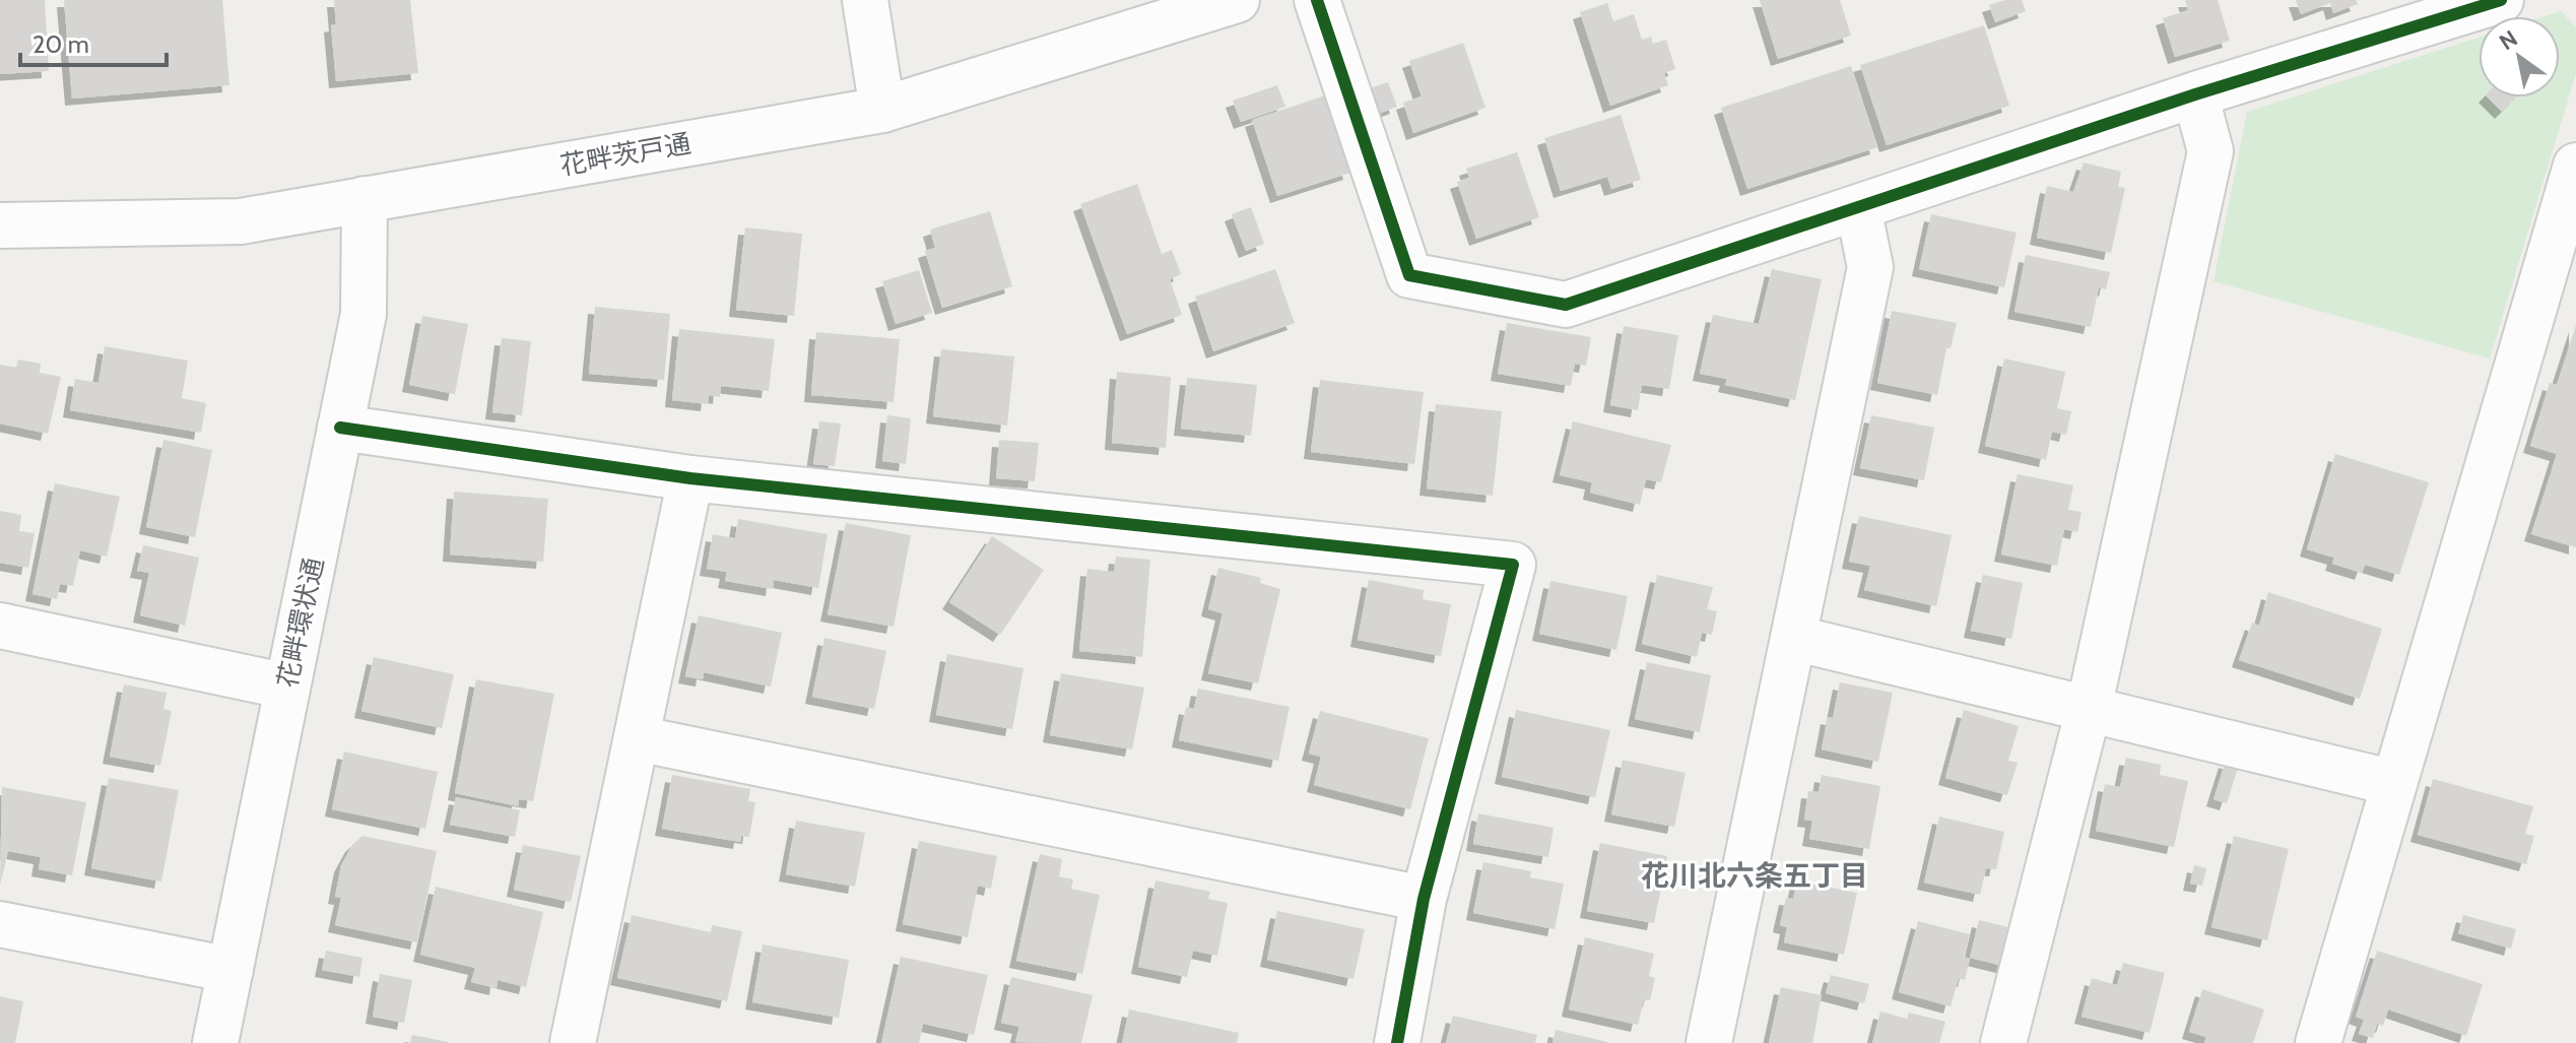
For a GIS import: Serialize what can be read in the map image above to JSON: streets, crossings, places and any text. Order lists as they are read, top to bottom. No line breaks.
{"streets":{"street":["花畔茨戸通","花畔環状通"]},"crossings":[["花畔茨戸通","花畔環状通"]],"districts":["花川北六条五丁目"],"scale_bar":"20 m","north":"top left"}
